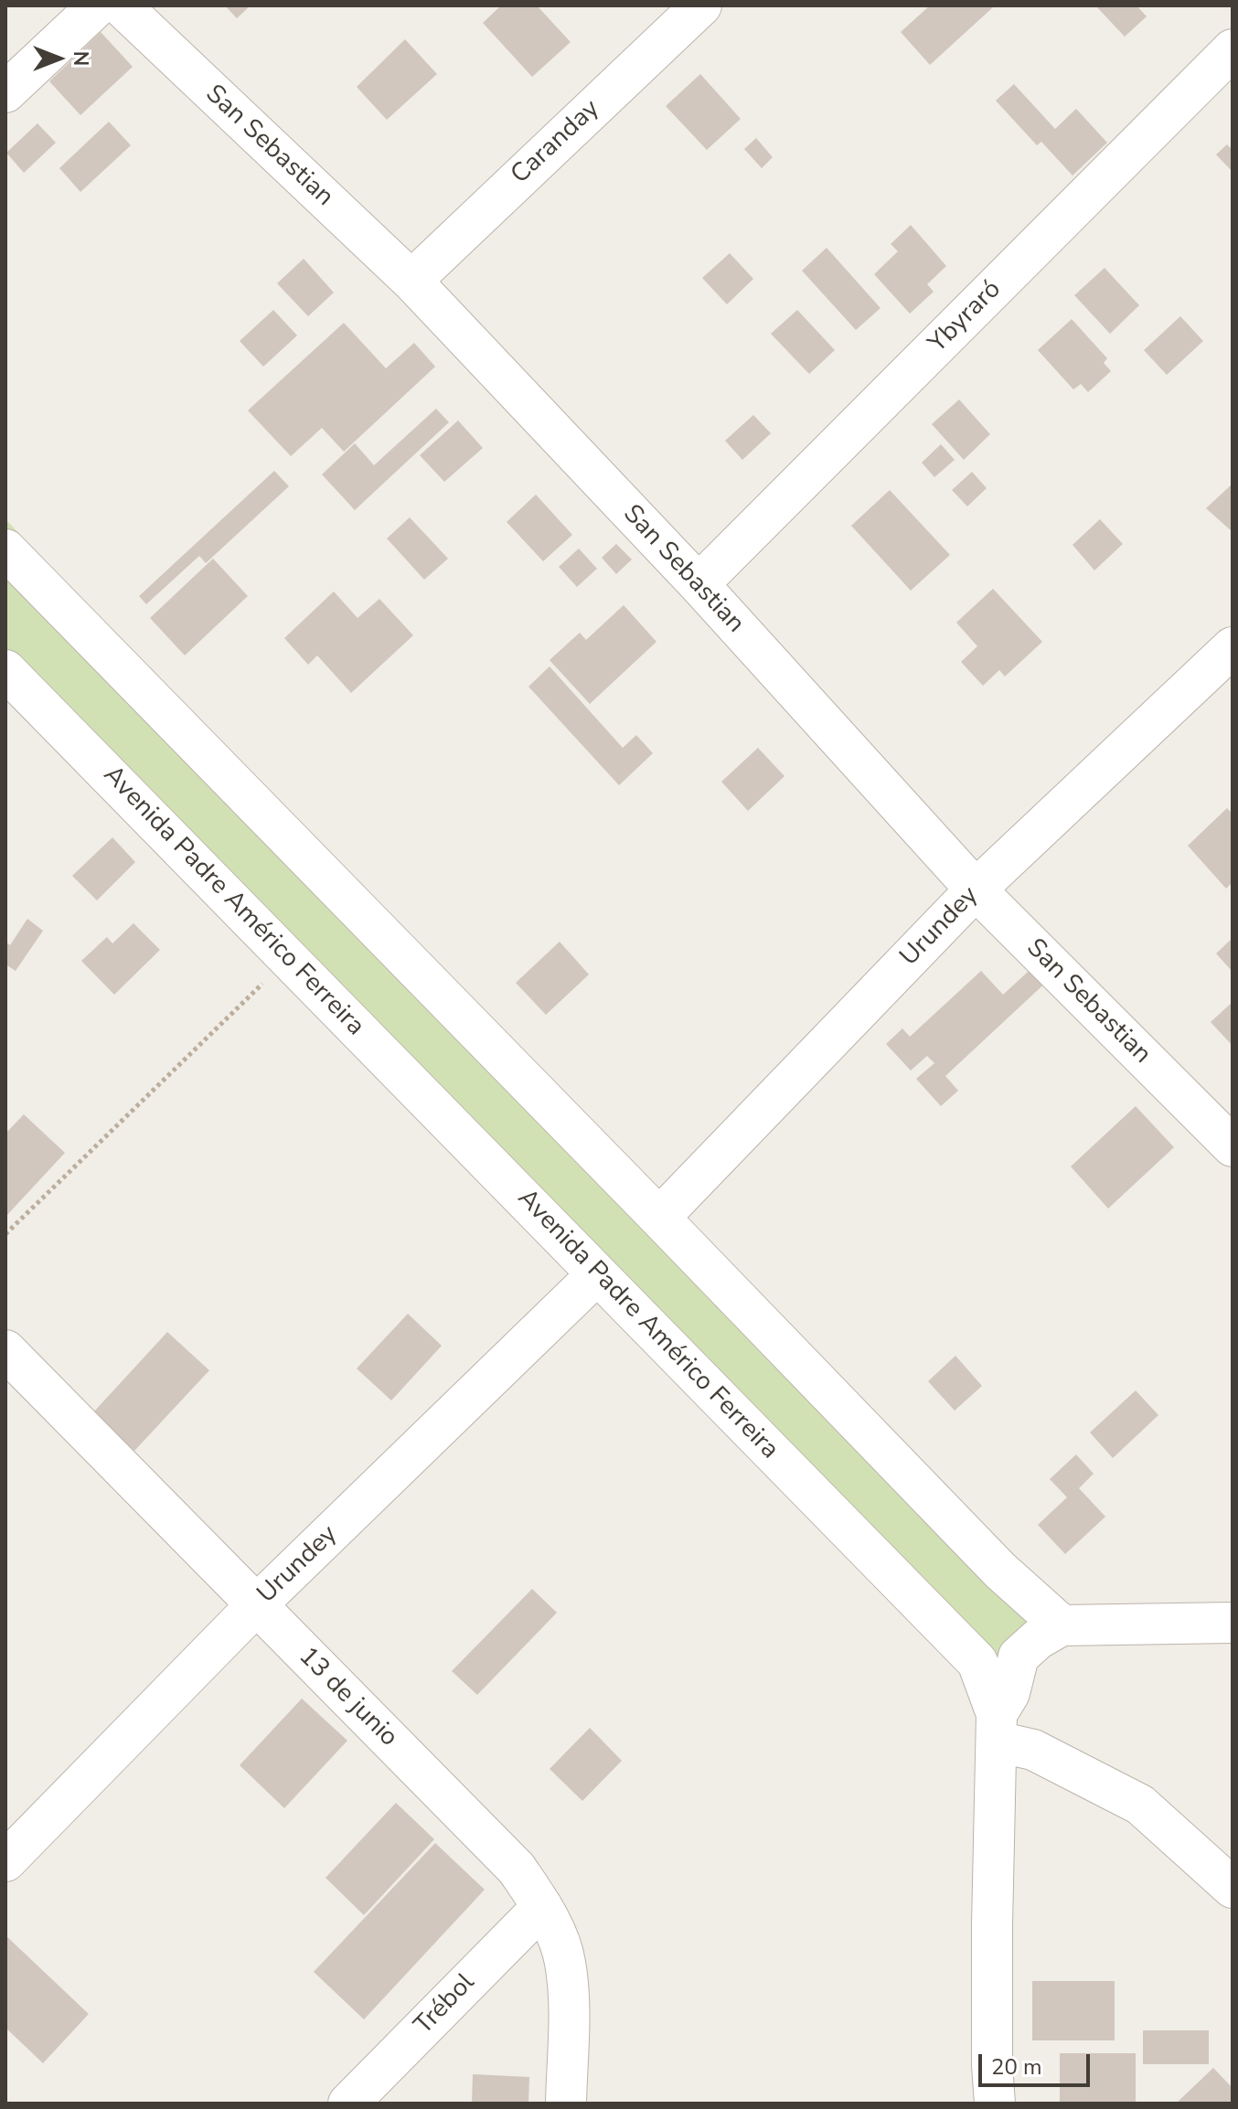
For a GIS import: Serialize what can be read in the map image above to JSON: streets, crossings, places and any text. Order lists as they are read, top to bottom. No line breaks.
{"streets":{"street":["Caranday","San Sebastian","Ybyraró","Avenida Padre Américo Ferreira","Urundey","13 de junio","Trébol"]},"crossings":[["Caranday","San Sebastian"],["San Sebastian","Ybyraró"],["San Sebastian","Urundey"],["Avenida Padre Américo Ferreira","Urundey"],["Urundey","13 de junio"],["13 de junio","Trébol"]],"scale_bar":"20 m","north":"right"}
